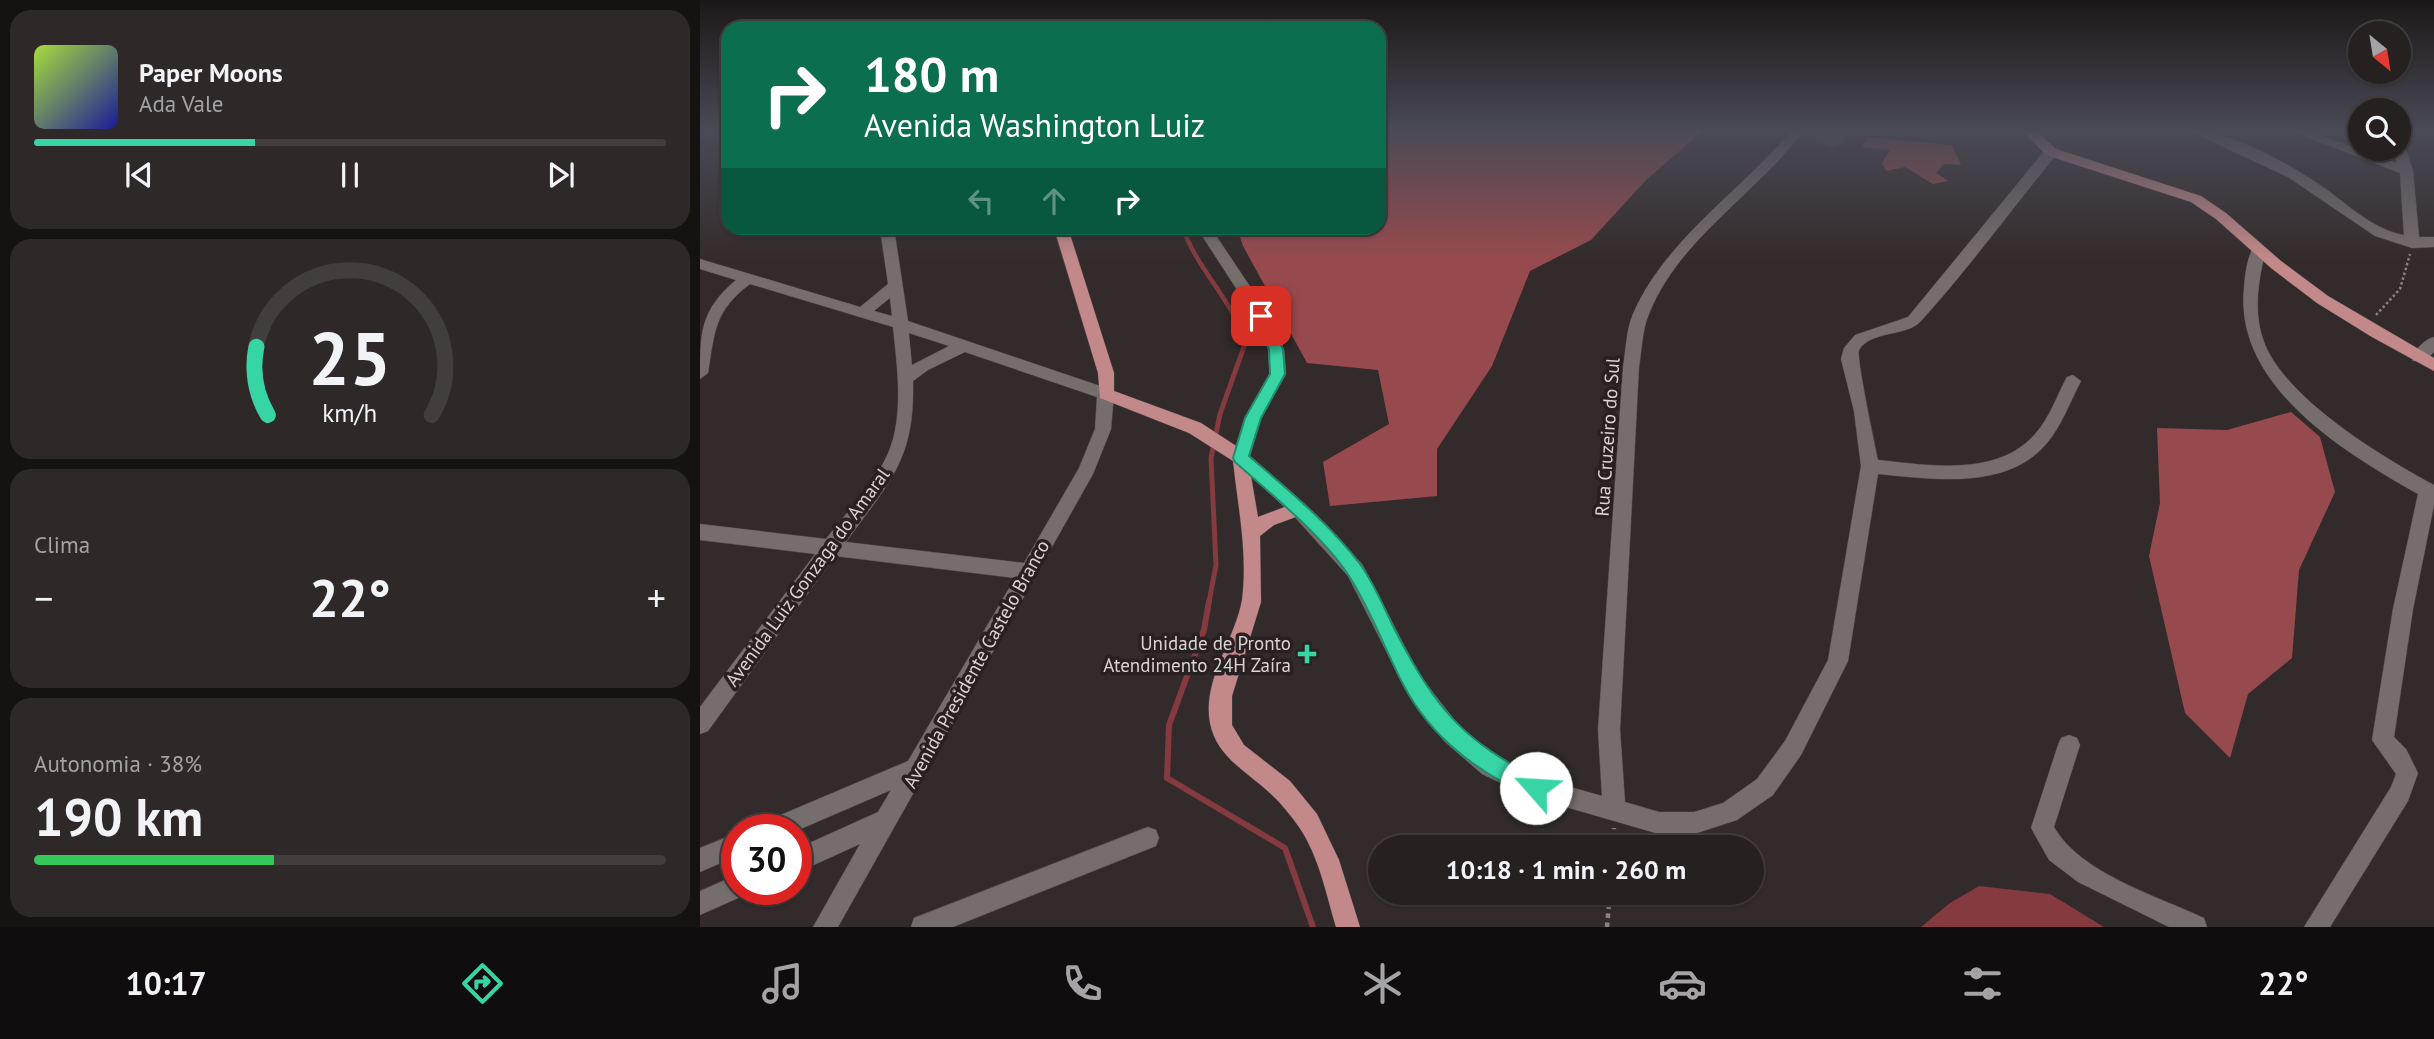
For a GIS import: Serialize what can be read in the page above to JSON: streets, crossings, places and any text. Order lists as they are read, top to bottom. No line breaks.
{"streets":{"main road":["Avenida Presidente Castelo Branco"],"street":["Rua Cruzeiro do Sul","Avenida Luiz Gonzaga do Amaral"]},"places":{"health":["Unidade de Pronto Atendimento 24H Zaíra"]},"north":"bottom right","page":{"turn":["180 m","Avenida Washington Luiz"],"song":["Paper Moons","Ada Vale"],"tile":["Clima",["Autonomia · 38%","190 km"]],"heat":["−","22°","+"],"limit":"30","trip":"10:18 · 1 min · 260 m","tabs":["10:17","22°"],"gauge":["25","km/h"]}}
